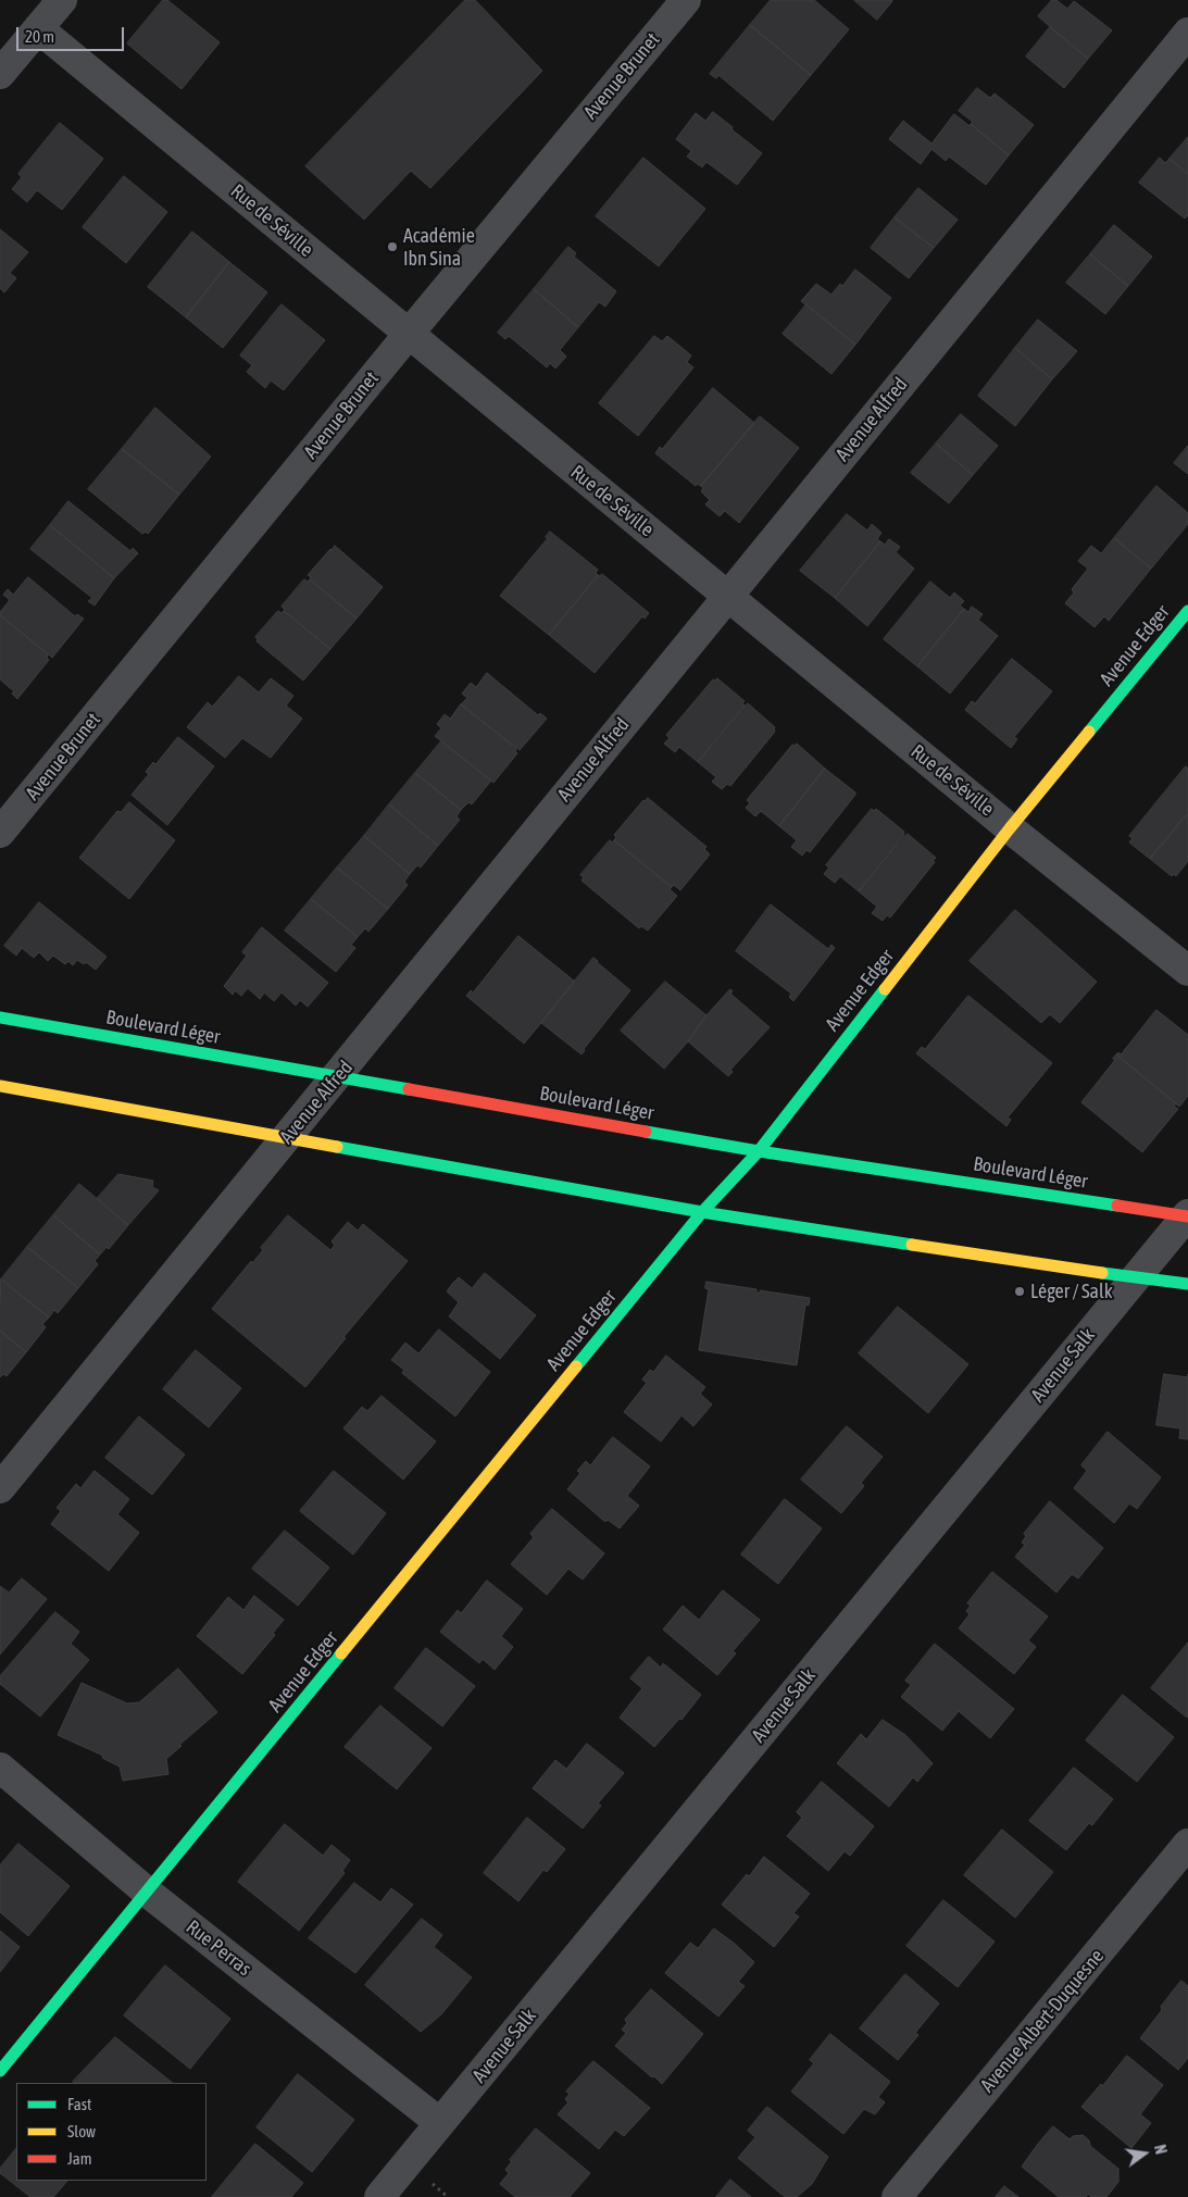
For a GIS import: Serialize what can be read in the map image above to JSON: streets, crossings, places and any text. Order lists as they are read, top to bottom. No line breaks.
{"streets":{"main road":["Avenue Edger","Boulevard Léger"],"street":["Avenue Brunet","Rue de Séville","Avenue Alfred","Avenue Salk","Rue Perras","Avenue Albert-Duquesne"]},"crossings":[["Avenue Brunet","Rue de Séville"],["Rue de Séville","Avenue Alfred"],["Rue de Séville","Avenue Edger"],["Avenue Alfred","Boulevard Léger"],["Avenue Edger","Boulevard Léger"],["Avenue Edger","Rue Perras"],["Boulevard Léger","Avenue Salk"],["Avenue Salk","Rue Perras"]],"places":["Académie Ibn Sina","Léger / Salk"],"legend":["Fast","Slow","Jam"],"scale_bar":"20 m","north":"right"}
